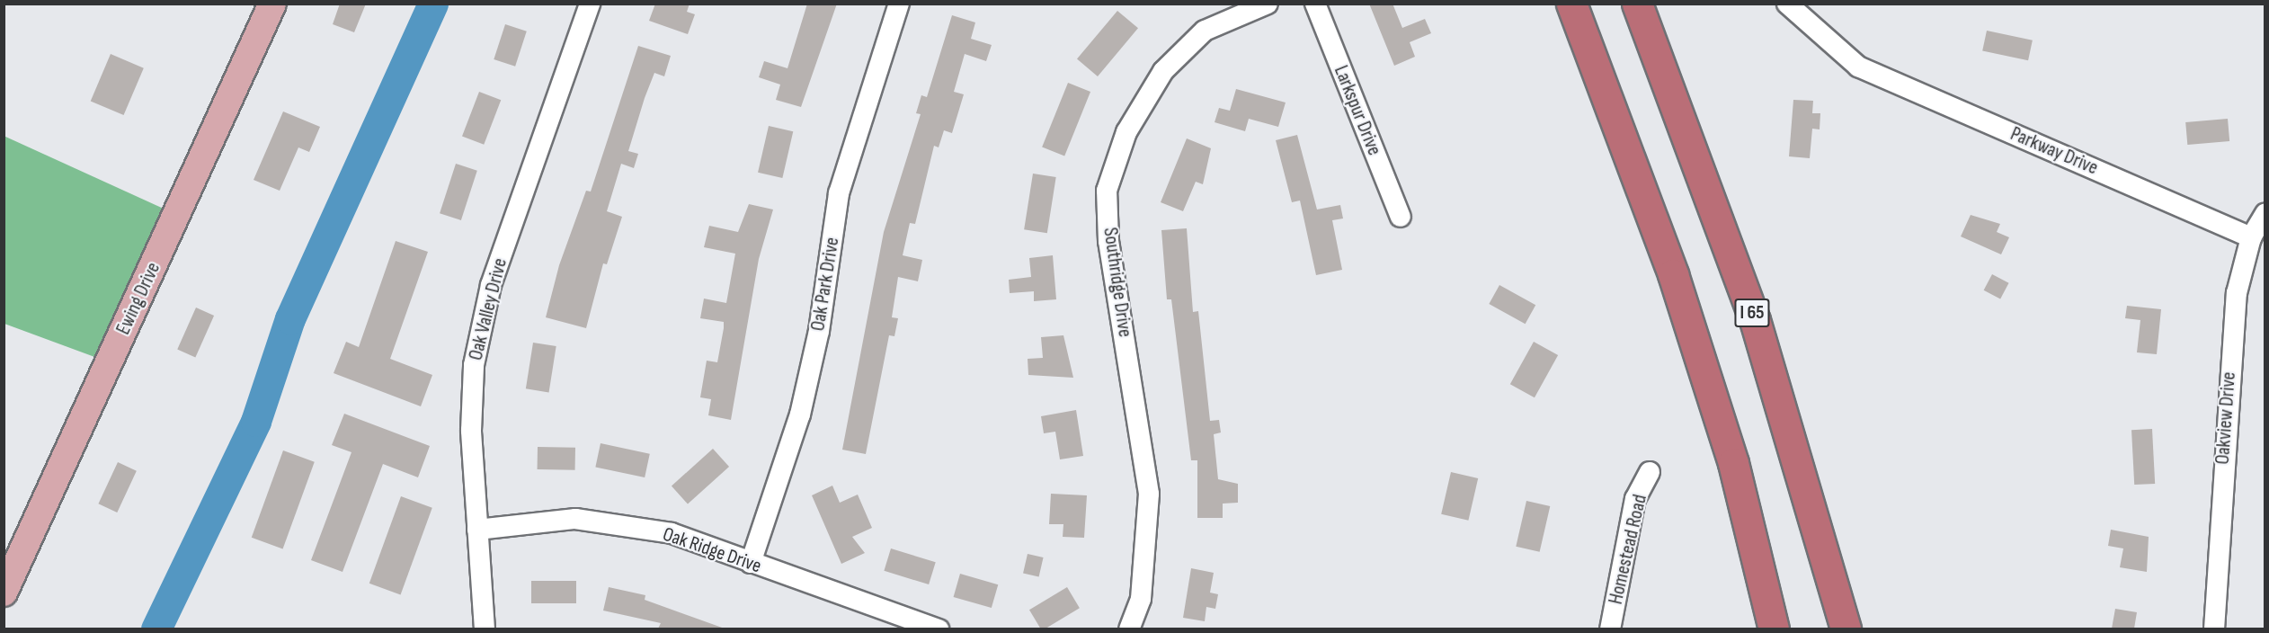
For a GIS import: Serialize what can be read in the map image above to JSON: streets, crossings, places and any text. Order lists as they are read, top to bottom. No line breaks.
{"streets":{"highway":["I 65"],"main road":["Ewing Drive"],"street":["Larkspur Drive","Parkway Drive","Southridge Drive","Oak Park Drive","Oak Valley Drive","Oakview Drive","Homestead Road","Oak Ridge Drive"]},"crossings":[["Parkway Drive","Oakview Drive"],["Oak Park Drive","Oak Ridge Drive"],["Oak Valley Drive","Oak Ridge Drive"]]}
